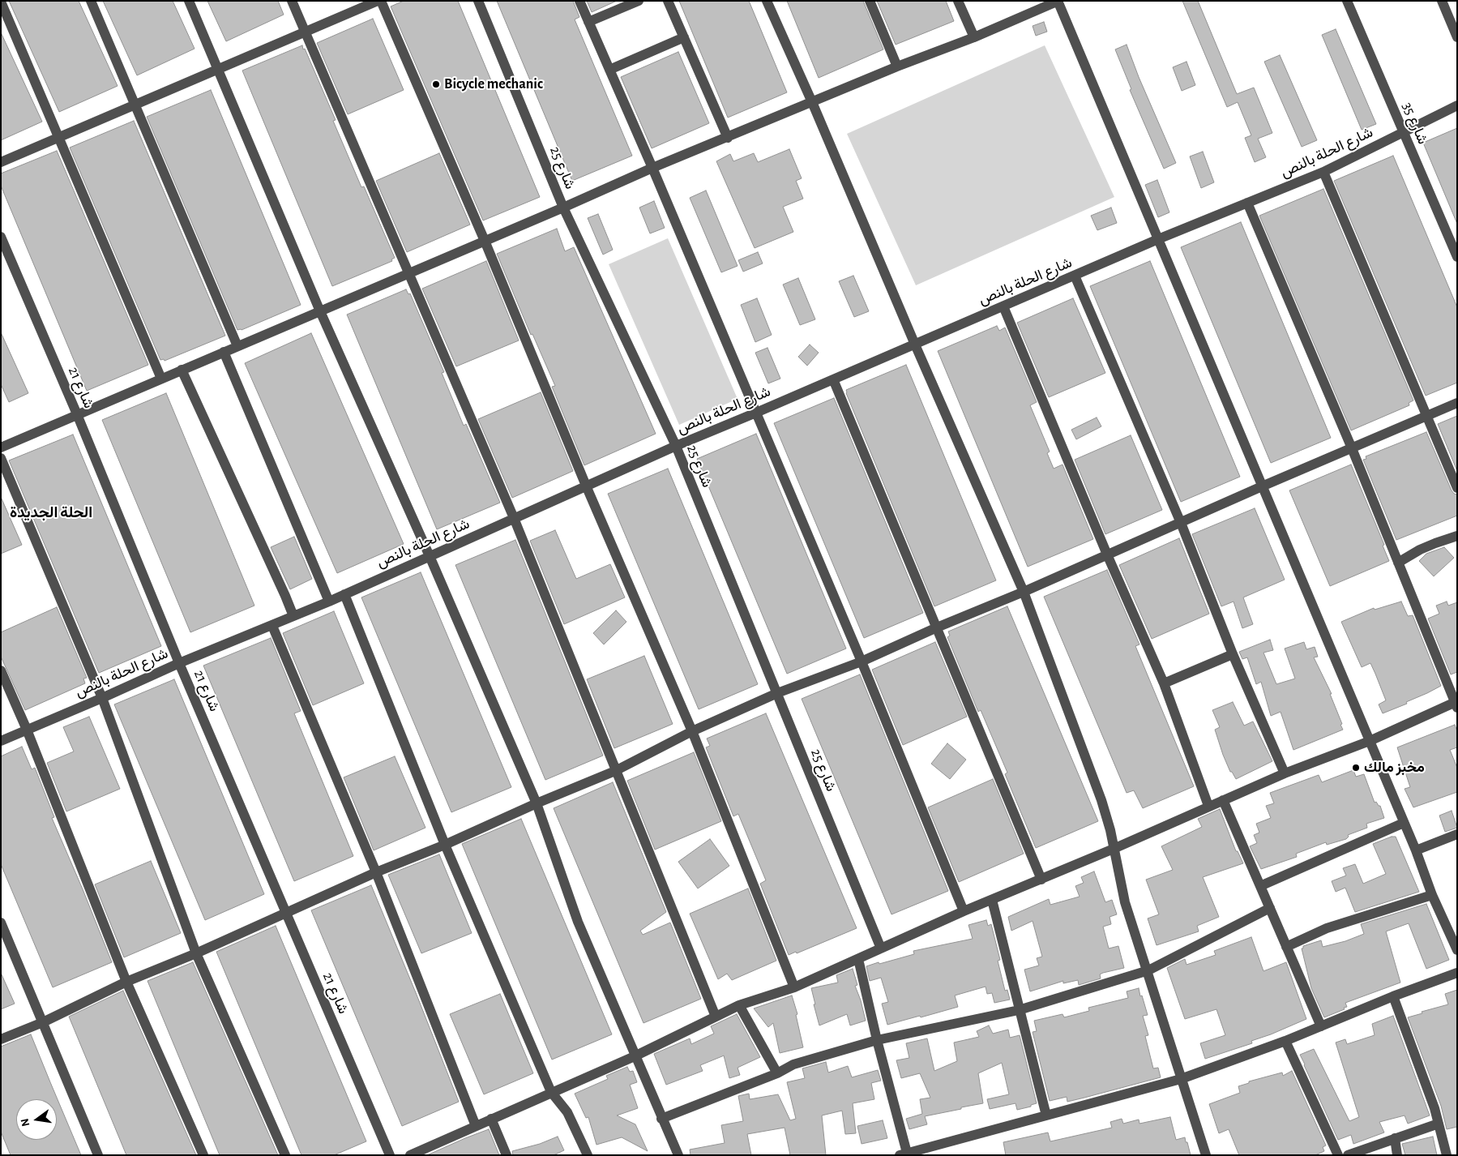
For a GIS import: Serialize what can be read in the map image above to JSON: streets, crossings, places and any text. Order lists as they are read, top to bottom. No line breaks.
{"streets":{"street":["شارع 35","شارع الحلة بالنص","شارع 25","شارع 21"]},"crossings":[["شارع 35","شارع الحلة بالنص"],["شارع الحلة بالنص","شارع 25"],["شارع الحلة بالنص","شارع 21"]],"districts":["الحلة الجديدة"],"places":["Bicycle mechanic","مخبز مالك"],"north":"left"}
